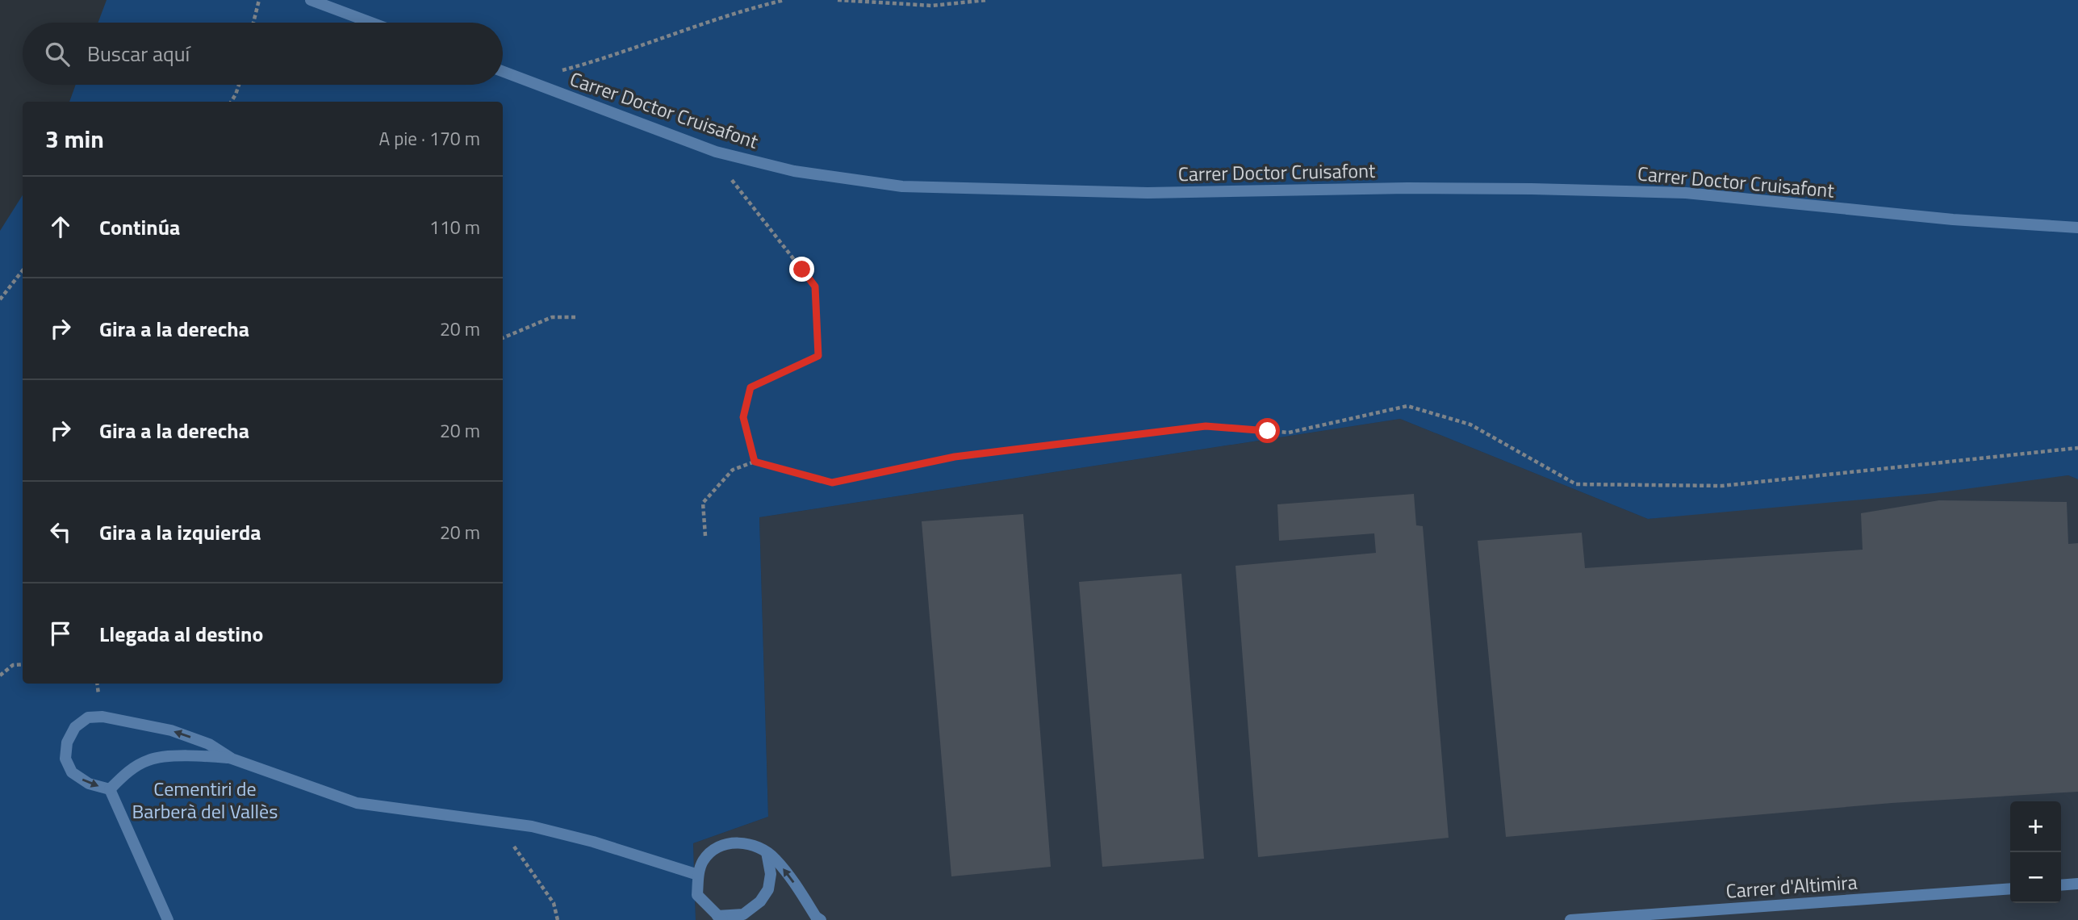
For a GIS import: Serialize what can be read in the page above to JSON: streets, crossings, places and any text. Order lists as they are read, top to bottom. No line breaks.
{"streets":{"street":["Carrer Doctor Cruisafont","Carrer d'Altimira"]},"parks":["Cementiri de Barberà del Vallès"],"page":{"search":"Buscar aquí","heading":["3 min","A pie · 170 m"],"list":[["Continúa","110 m"],["Gira a la derecha","20 m"],["Gira a la derecha","20 m"],["Gira a la izquierda","20 m"],"Llegada al destino"],"map_buttons":["+","−"]}}
